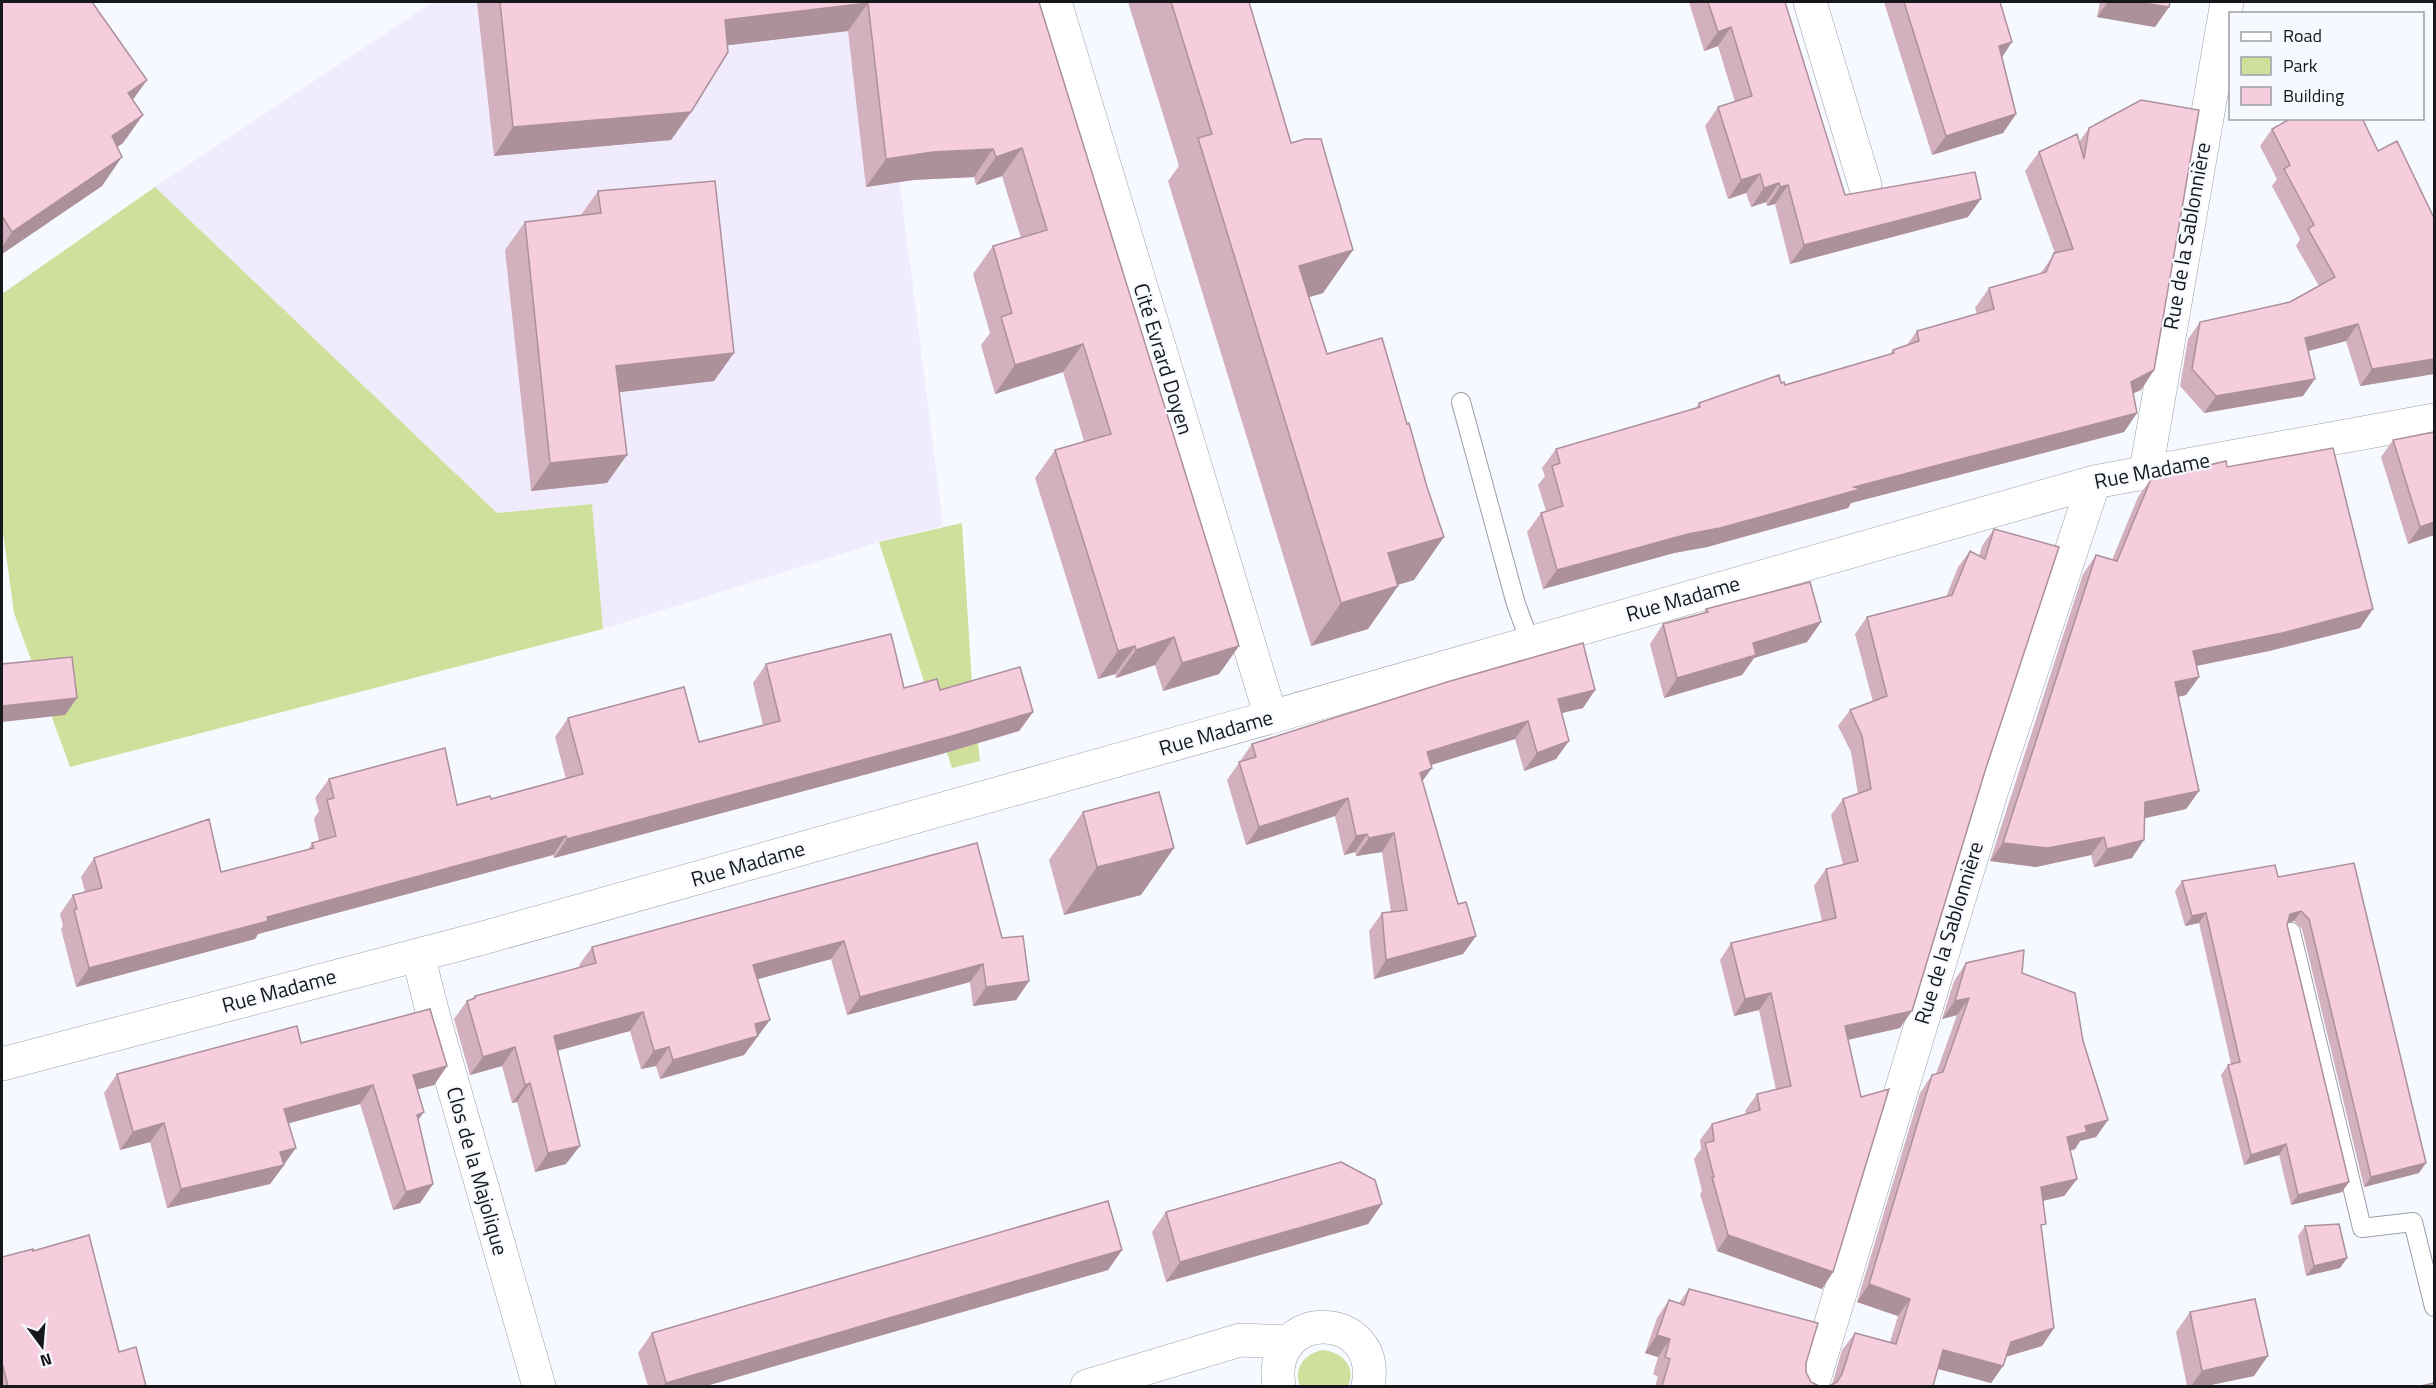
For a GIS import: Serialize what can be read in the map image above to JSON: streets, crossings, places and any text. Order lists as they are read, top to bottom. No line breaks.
{"streets":{"street":["Rue de la Sablonnière","Cité Evrard Doyen","Rue Madame","Clos de la Majolique"]},"crossings":[["Rue de la Sablonnière","Rue Madame"],["Cité Evrard Doyen","Rue Madame"],["Rue Madame","Clos de la Majolique"]],"legend":["Road","Park","Building"],"north":"bottom"}
